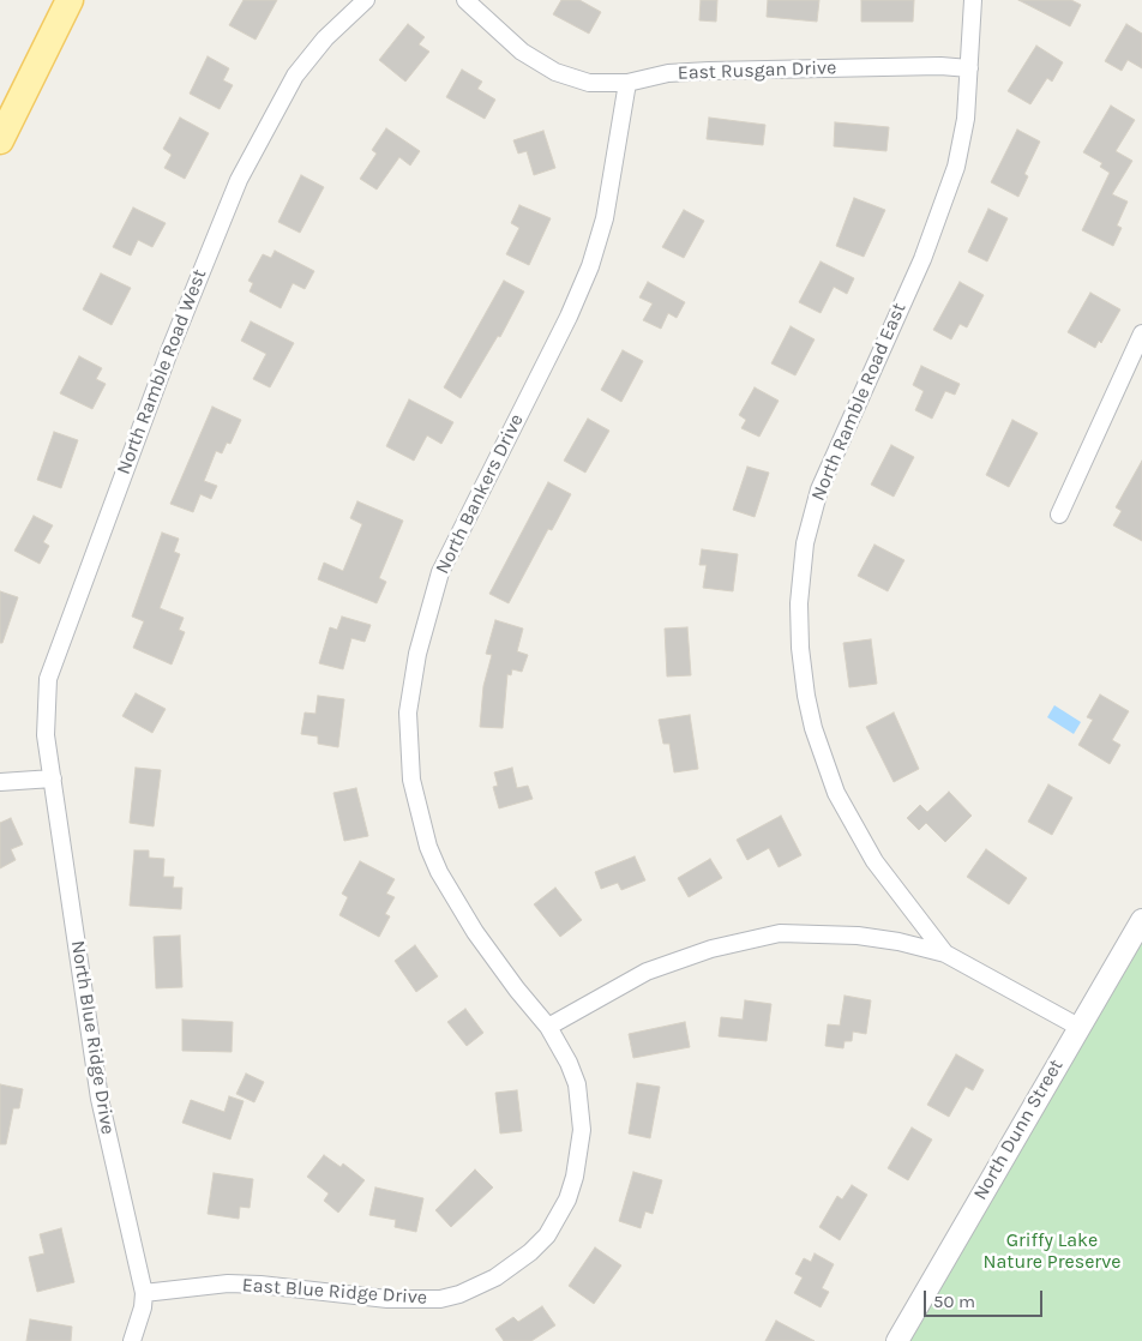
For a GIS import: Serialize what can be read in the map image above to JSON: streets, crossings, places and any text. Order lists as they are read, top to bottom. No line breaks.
{"streets":{"street":["East Rusgan Drive","North Ramble Road West","North Ramble Road East","North Bankers Drive","North Blue Ridge Drive","North Dunn Street","East Blue Ridge Drive"]},"crossings":[["East Rusgan Drive","North Ramble Road East"],["East Rusgan Drive","North Bankers Drive"],["North Ramble Road West","North Blue Ridge Drive"],["North Bankers Drive","East Blue Ridge Drive"],["North Blue Ridge Drive","East Blue Ridge Drive"]],"parks":["Griffy Lake Nature Preserve"],"scale_bar":"50 m"}
